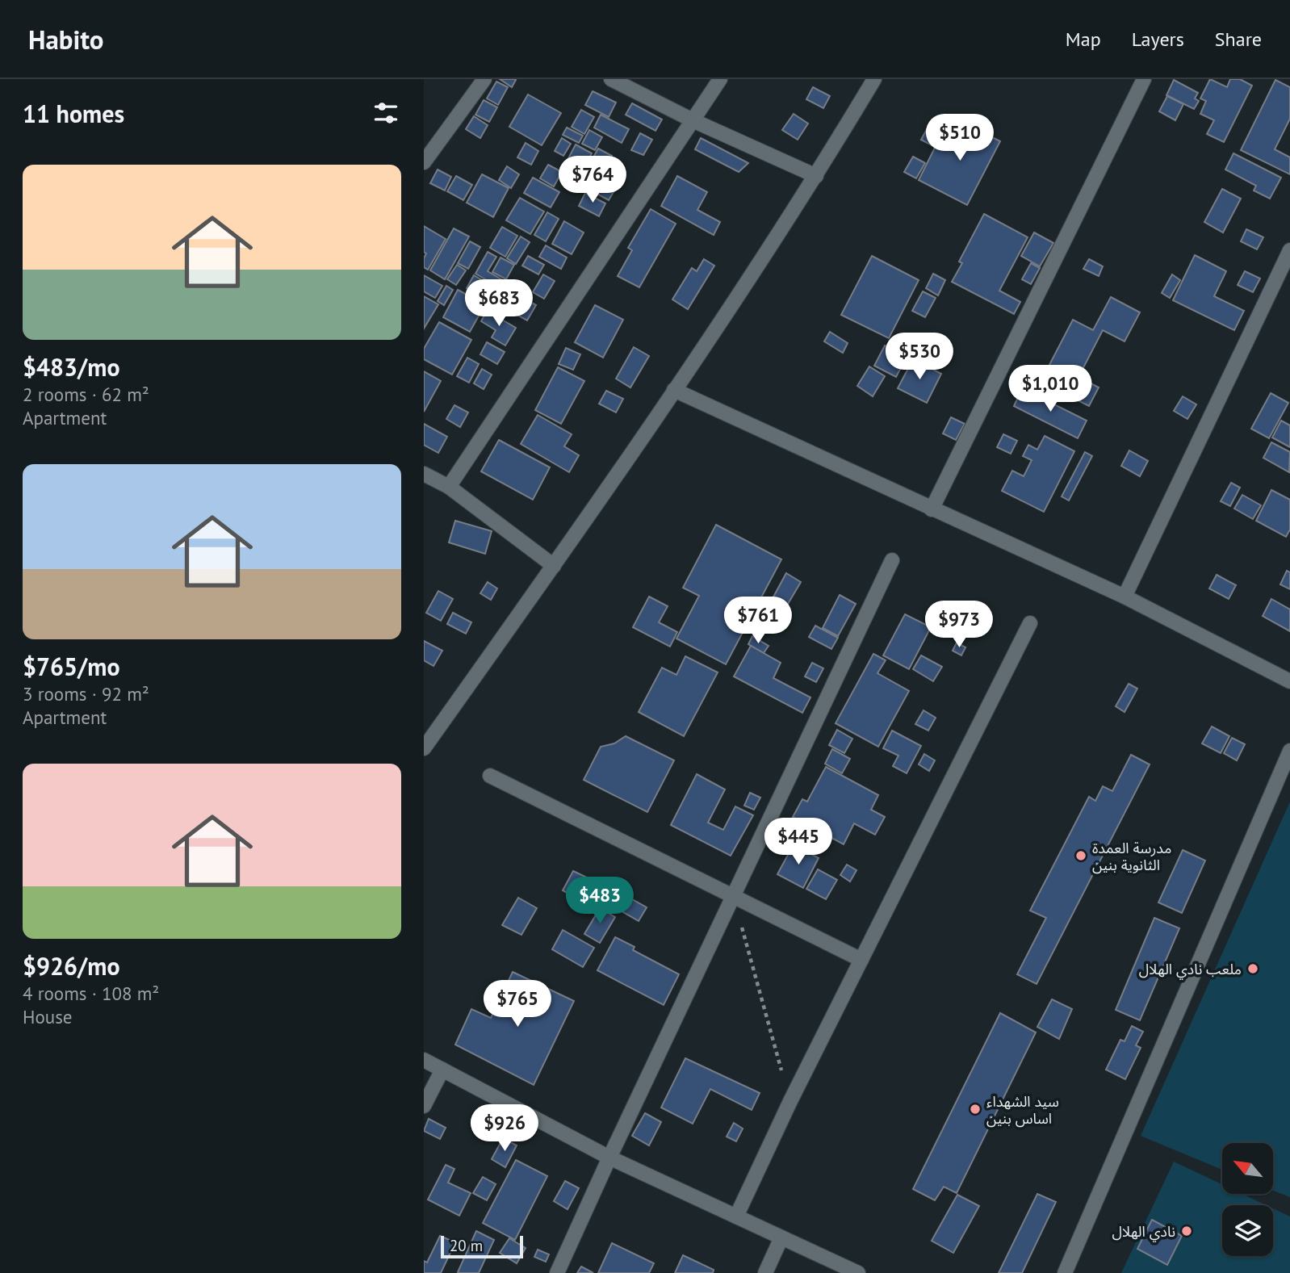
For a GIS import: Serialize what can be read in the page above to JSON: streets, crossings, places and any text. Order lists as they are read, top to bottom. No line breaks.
{"places":["مدرسة العمدة الثانوية بنين","ملعب نادي الهلال","سيد الشهداء اساس بنين","نادي الهلال"],"scale_bar":"20 m","north":"top left","page":{"header":"Habito","nav":["Map","Layers","Share"],"heading":"11 homes","price":["$510","$764","$683","$530","$1,010","$761","$973","$445","$483","$765","$926"],"list":[{"name":"$483/mo","note":"2 rooms · 62 m² · Apartment"},{"name":"$765/mo","note":"3 rooms · 92 m² · Apartment"},{"name":"$926/mo","note":"4 rooms · 108 m² · House"}],"scale":"20 m"}}
